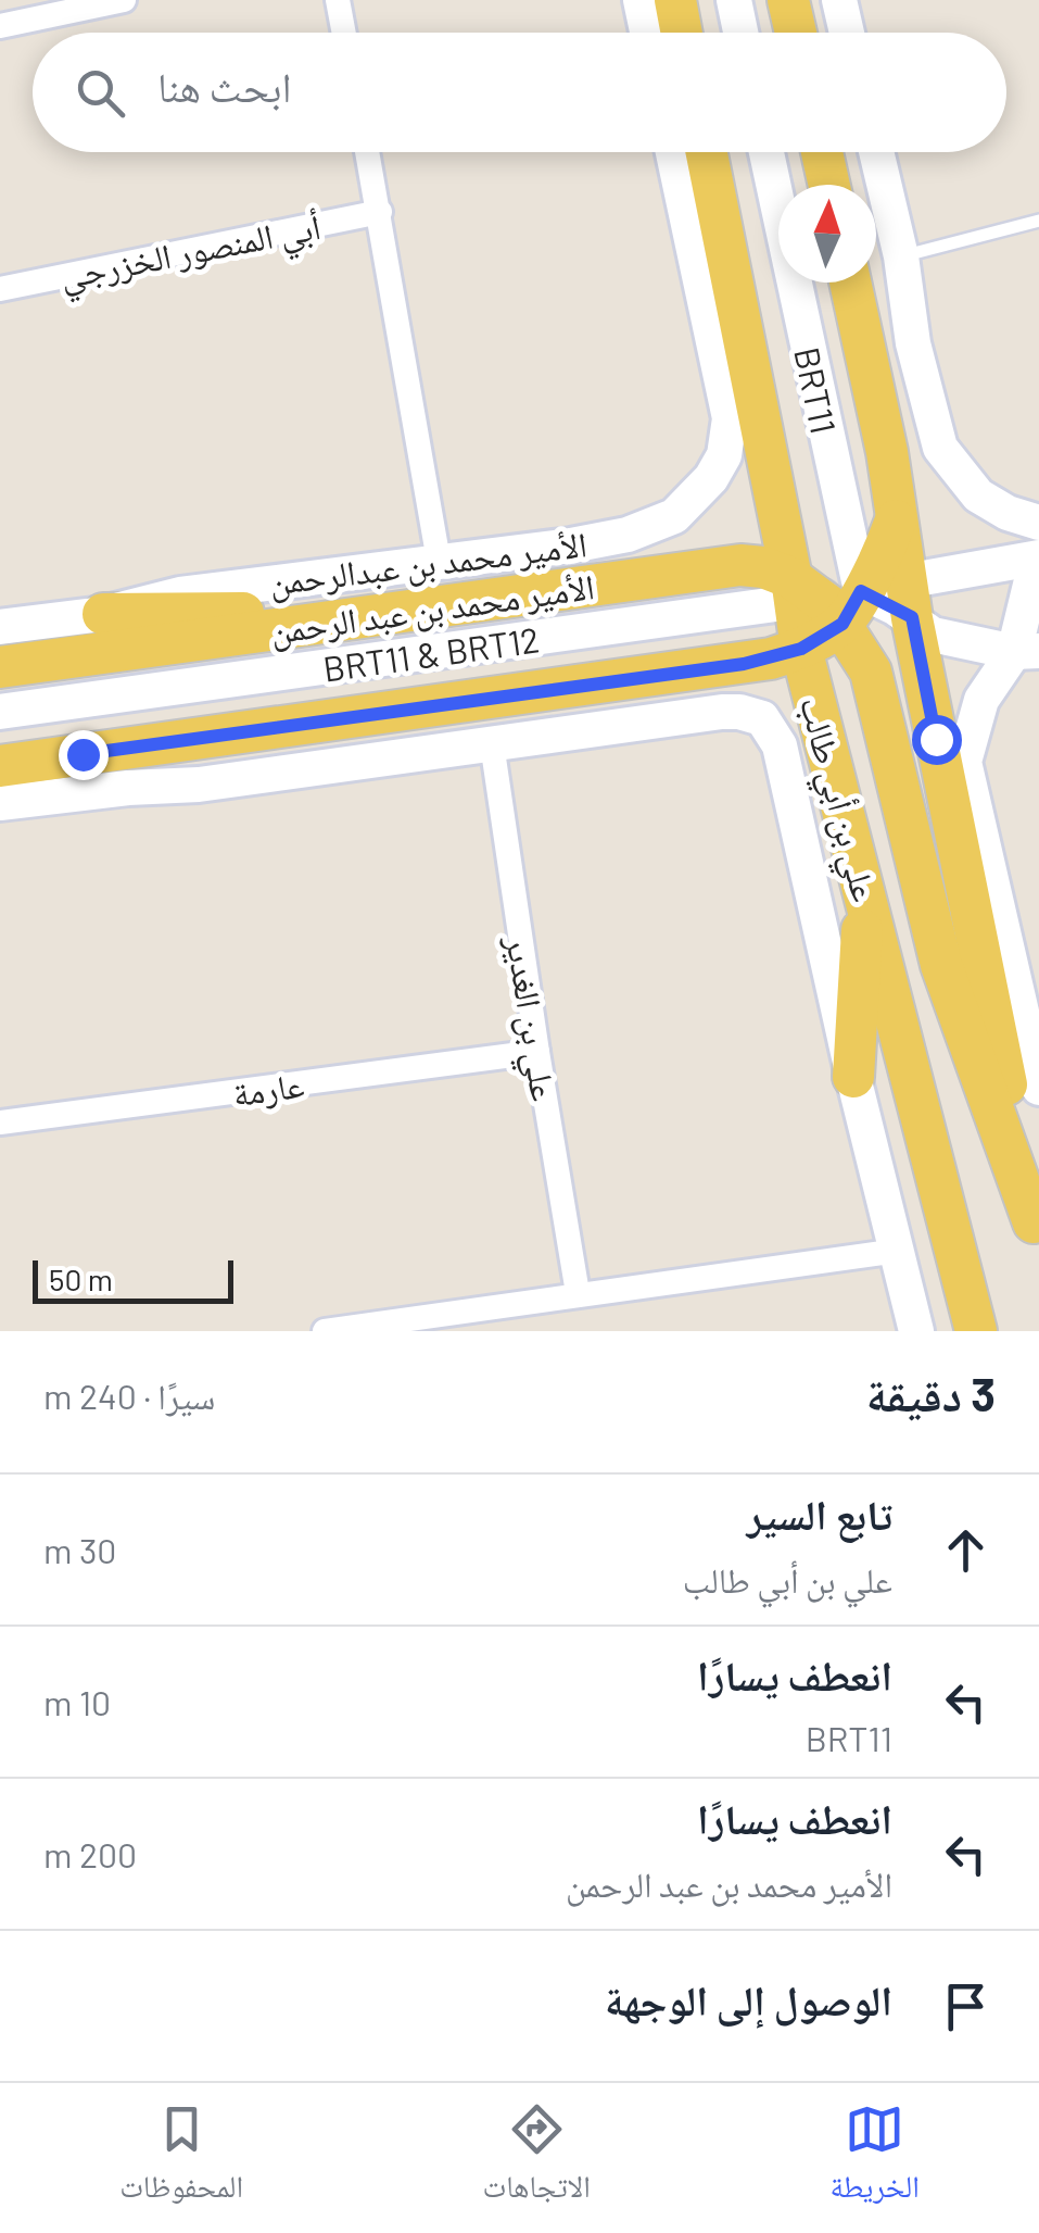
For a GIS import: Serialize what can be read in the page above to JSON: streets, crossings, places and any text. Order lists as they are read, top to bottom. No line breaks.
{"streets":{"main road":["الأمير محمد بن عبد الرحمن","علي بن أبي طالب"],"street":["أبي المنصور الخزرجي","BRT11","الأمير محمد بن عبدالرحمن","BRT11 & BRT12","علي بن الغدير","عارمة"]},"crossings":[["BRT11","الأمير محمد بن عبد الرحمن"],["BRT11","BRT11 & BRT12"],["BRT11","علي بن أبي طالب"],["الأمير محمد بن عبد الرحمن","BRT11 & BRT12"],["الأمير محمد بن عبد الرحمن","علي بن أبي طالب"],["BRT11 & BRT12","علي بن أبي طالب"],["علي بن أبي طالب","علي بن الغدير"],["علي بن الغدير","عارمة"]],"scale_bar":"50 m","north":"top","page":{"search":"ابحث هنا","scale":"50 m","heading":["3 دقيقة","سيرًا · 240 m"],"list":[["تابع السير","علي بن أبي طالب","30 m"],["انعطف يسارًا","BRT11","10 m"],["انعطف يسارًا","الأمير محمد بن عبد الرحمن","200 m"],"الوصول إلى الوجهة"],"nav":["الخريطة","الاتجاهات","المحفوظات"]}}
